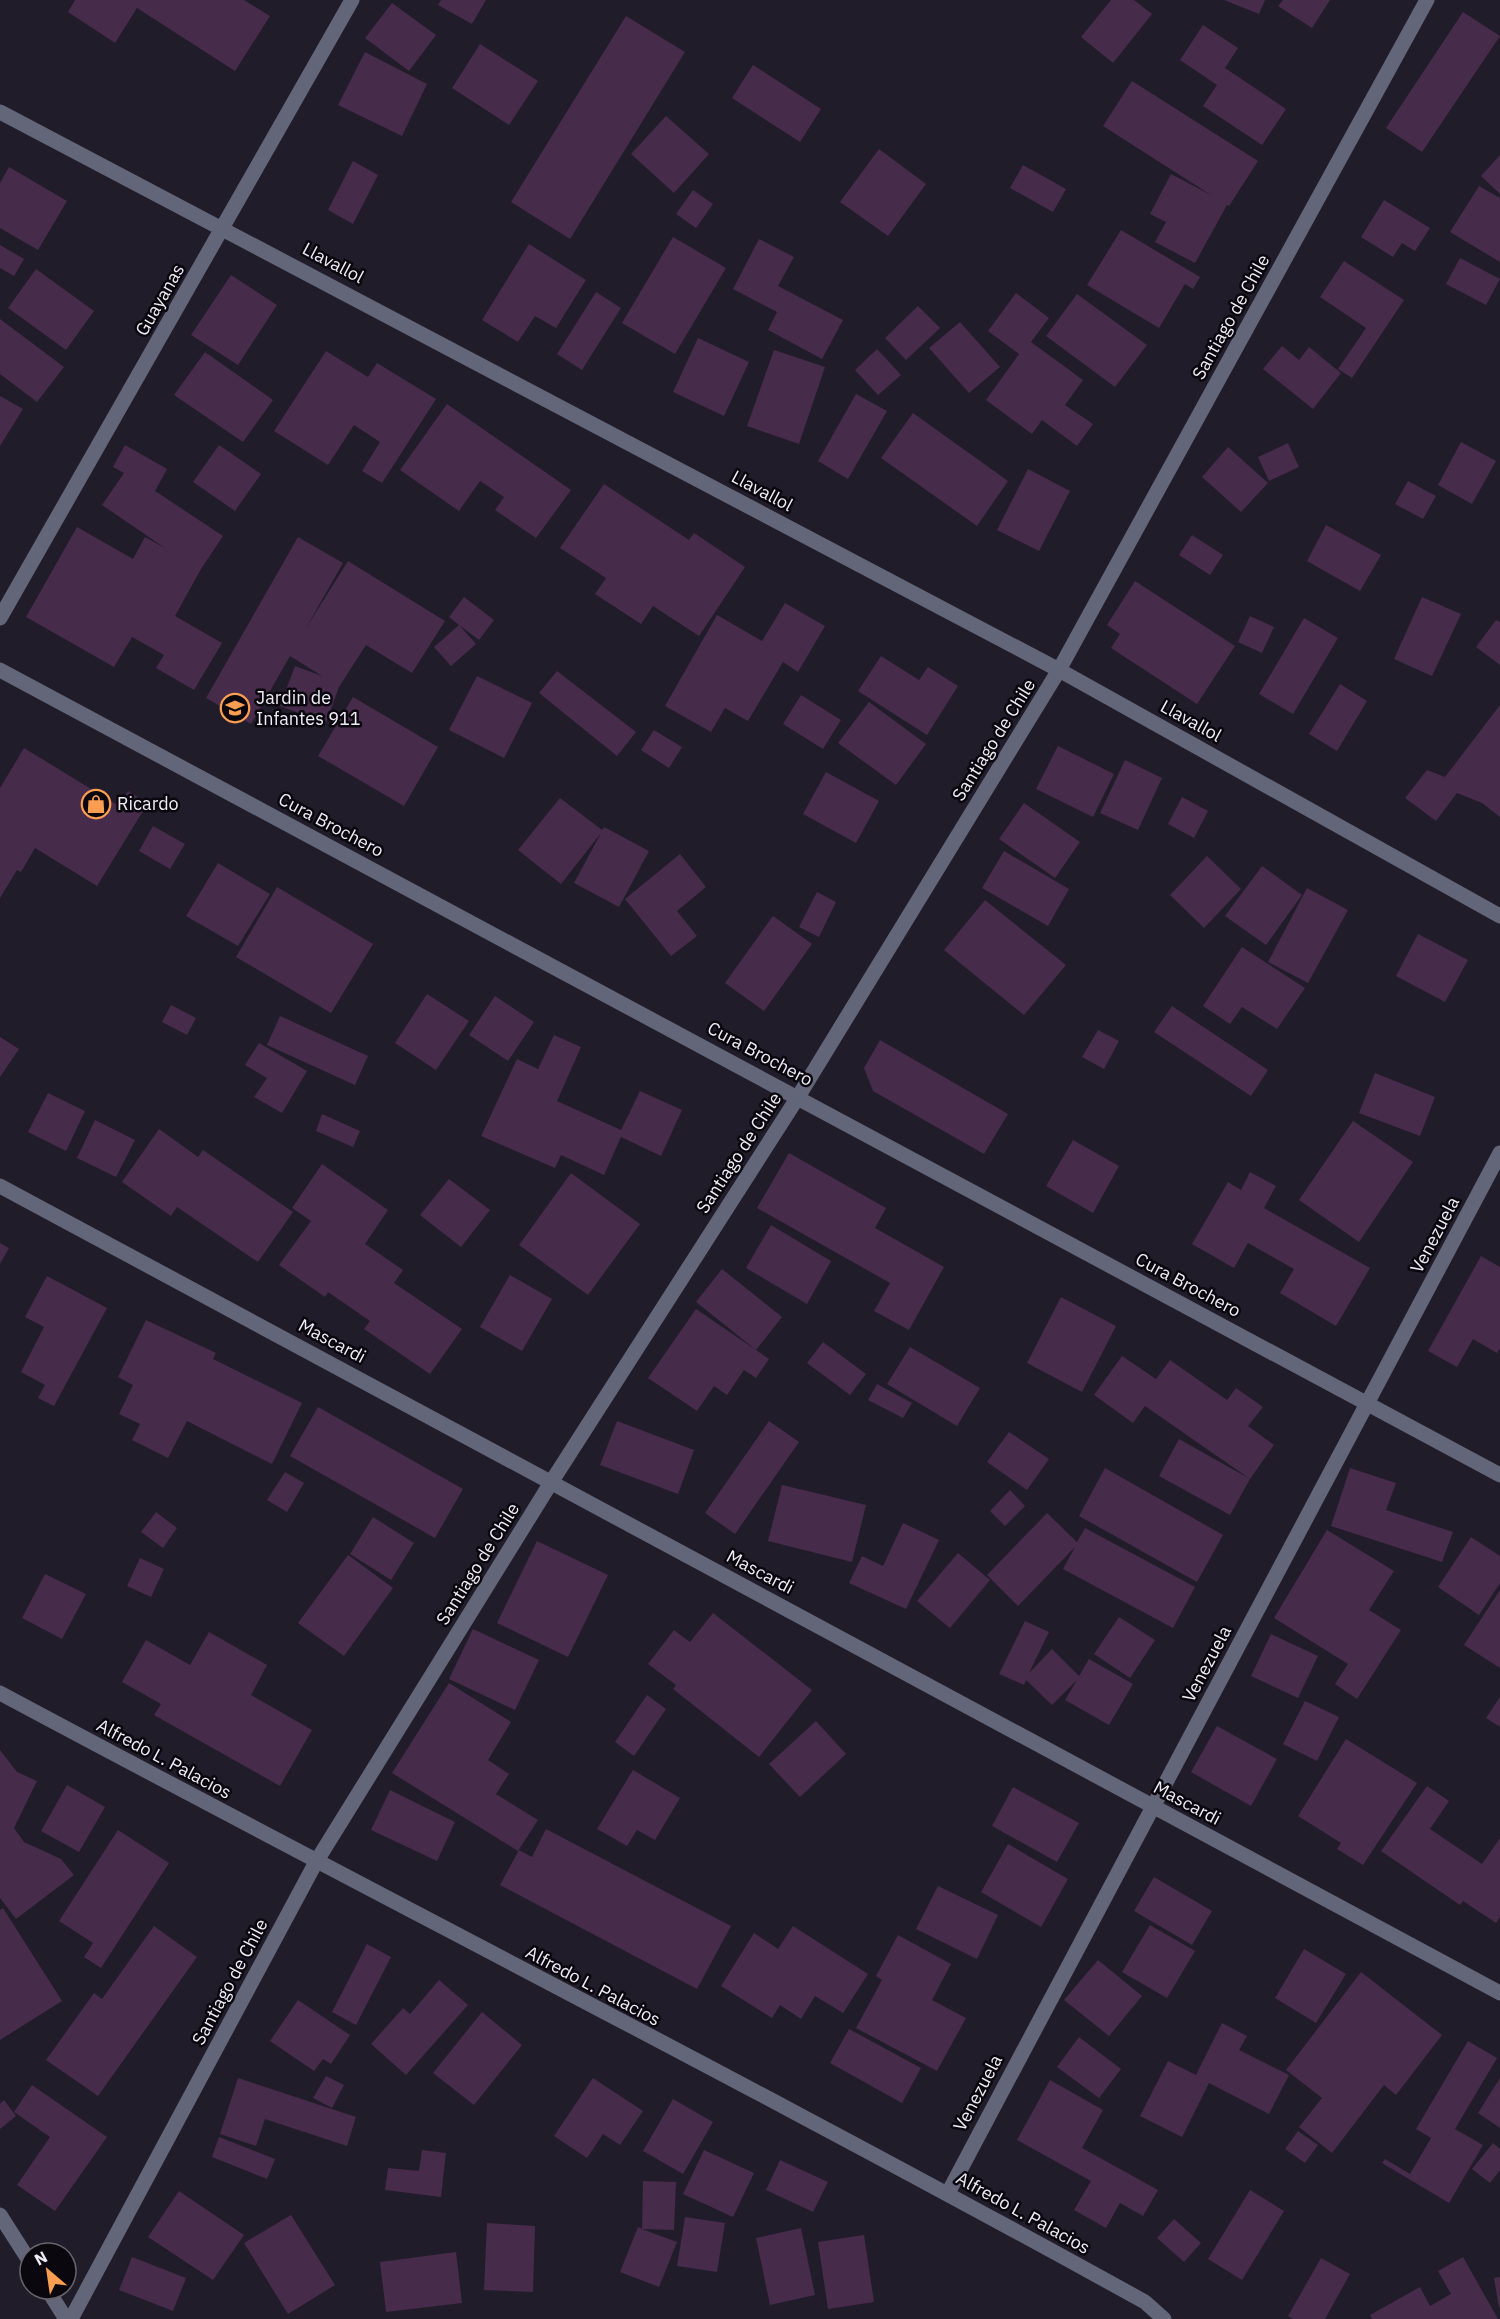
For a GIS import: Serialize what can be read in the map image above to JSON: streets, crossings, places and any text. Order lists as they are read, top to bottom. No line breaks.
{"streets":{"street":["Llavallol","Guayanas","Santiago de Chile","Cura Brochero","Venezuela","Mascardi","Alfredo L. Palacios"]},"crossings":[["Llavallol","Guayanas"],["Llavallol","Santiago de Chile"],["Santiago de Chile","Cura Brochero"],["Santiago de Chile","Mascardi"],["Santiago de Chile","Alfredo L. Palacios"],["Cura Brochero","Venezuela"],["Venezuela","Mascardi"],["Venezuela","Alfredo L. Palacios"]],"places":{"school or university":["Jardin de Infantes 911"],"shop":["Ricardo"]},"north":"top left"}
